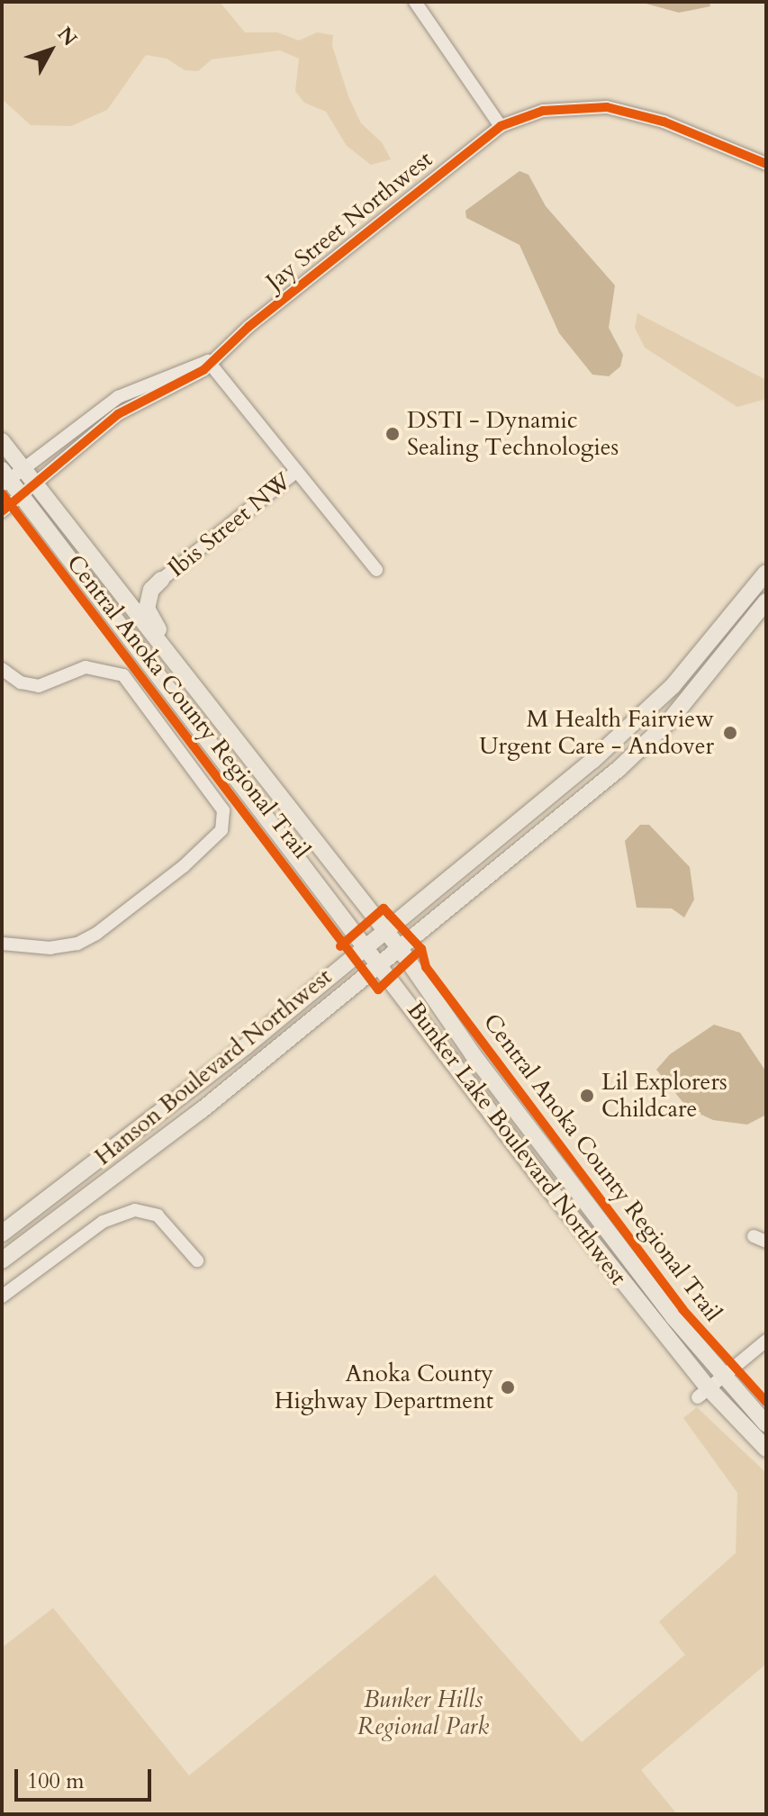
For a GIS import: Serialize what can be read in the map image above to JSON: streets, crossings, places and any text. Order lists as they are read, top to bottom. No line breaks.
{"streets":{"main road":["Hanson Boulevard Northwest","Bunker Lake Boulevard Northwest"],"street":["Jay Street Northwest","Ibis Street NW"],"cycle path":["Central Anoka County Regional Trail"]},"crossings":[["Jay Street Northwest","Bunker Lake Boulevard Northwest"],["Hanson Boulevard Northwest","Bunker Lake Boulevard Northwest"]],"parks":["Bunker Hills Regional Park"],"places":["DSTI - Dynamic Sealing Technologies","M Health Fairview Urgent Care - Andover","Lil Explorers Childcare","Anoka County Highway Department"],"scale_bar":"100 m","north":"top right"}
